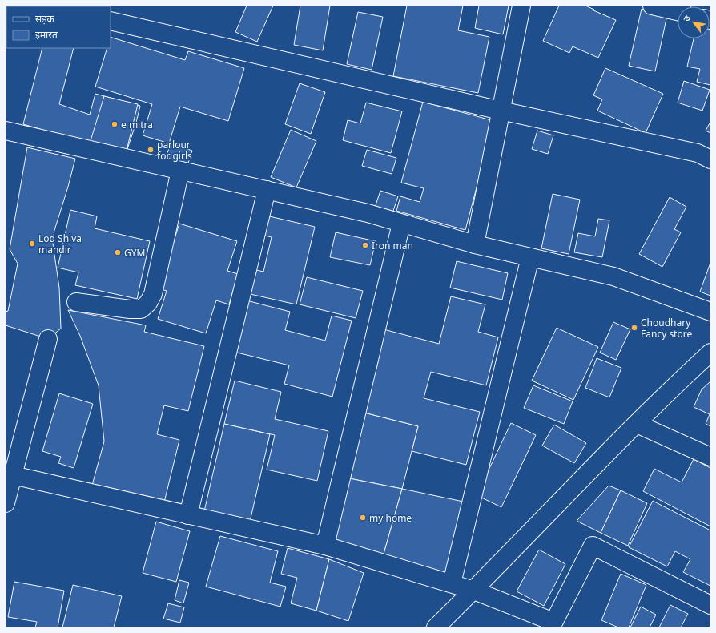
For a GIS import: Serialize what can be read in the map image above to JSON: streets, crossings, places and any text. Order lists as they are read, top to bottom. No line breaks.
{"places":["e mitra","parlour for girls","Lod Shiva mandir","Iron man","GYM","Choudhary Fancy store","my home"],"legend":["सड़क","इमारत"],"north":"top left"}
